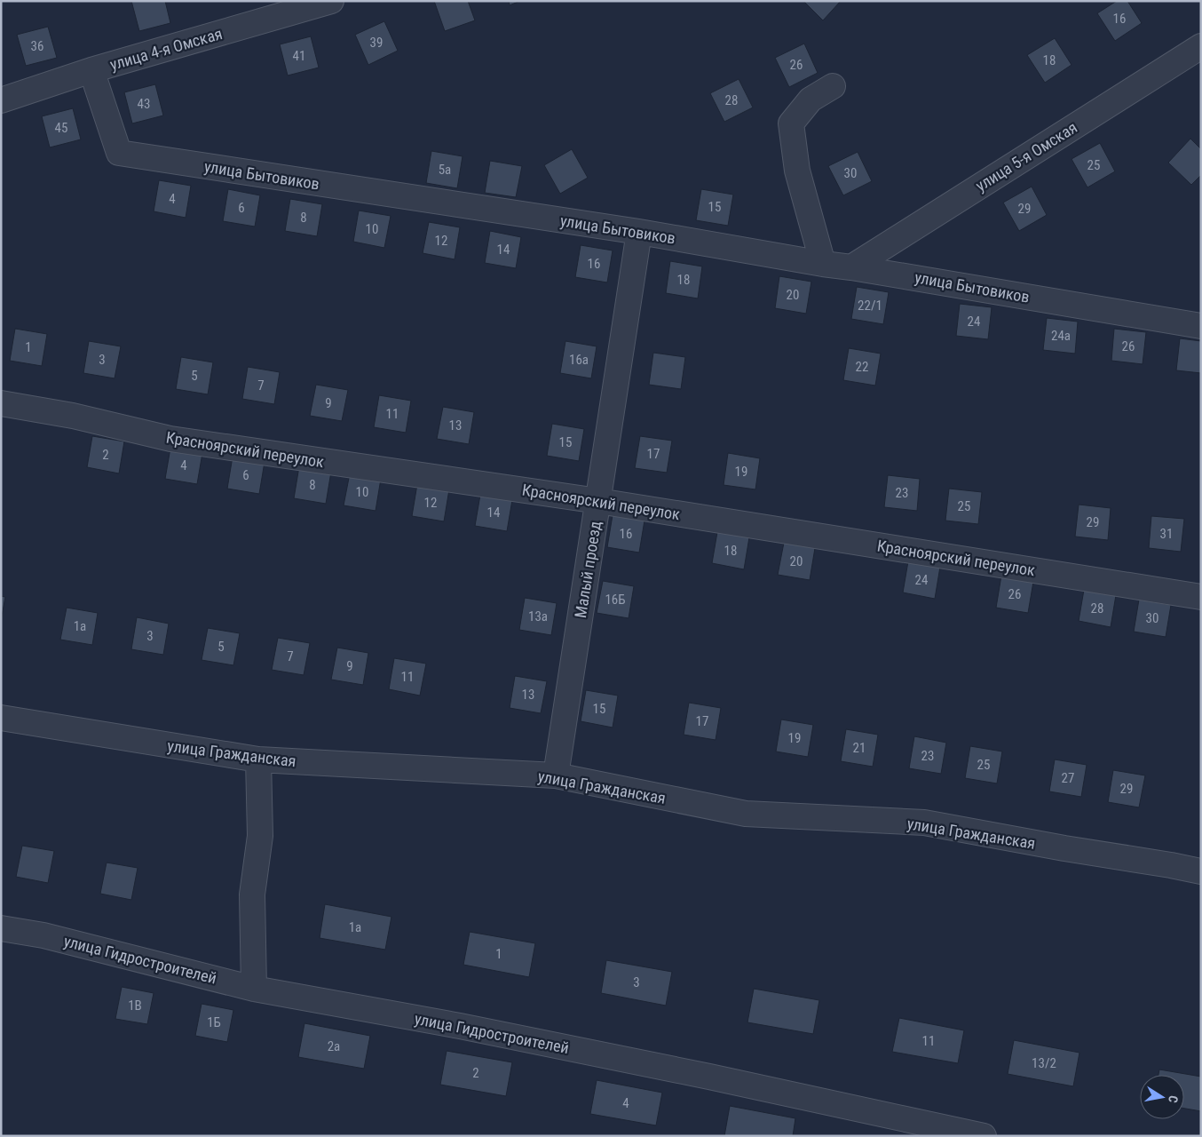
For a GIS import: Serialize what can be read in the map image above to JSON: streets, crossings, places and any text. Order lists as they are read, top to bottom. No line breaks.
{"streets":{"street":["улица 4-я Омская","улица 5-я Омская","улица Бытовиков","Красноярский переулок","Малый проезд","улица Гражданская","улица Гидростроителей"]},"crossings":[["улица 4-я Омская","улица Бытовиков"],["улица 5-я Омская","улица Бытовиков"],["улица Бытовиков","Малый проезд"],["Красноярский переулок","Малый проезд"],["Малый проезд","улица Гражданская"]],"house_numbers":["16","39","36","41","18","26","28","43","45","25","5а","30","4","15","6","29","8","10","12","14","16","18","20","22/1","24","24а","26","1","3","16а","22","5","7","9","11","13","15","17","2","4","19","6","8","10","23","12","25","14","29","16","31","18","20","24","26","16Б","28","13а","30","1а","3","5","7","9","11","13","15","17","19","21","23","25","27","29","1а","1","3","1В","1Б","11","2а","13/2","2","4"],"north":"right"}
